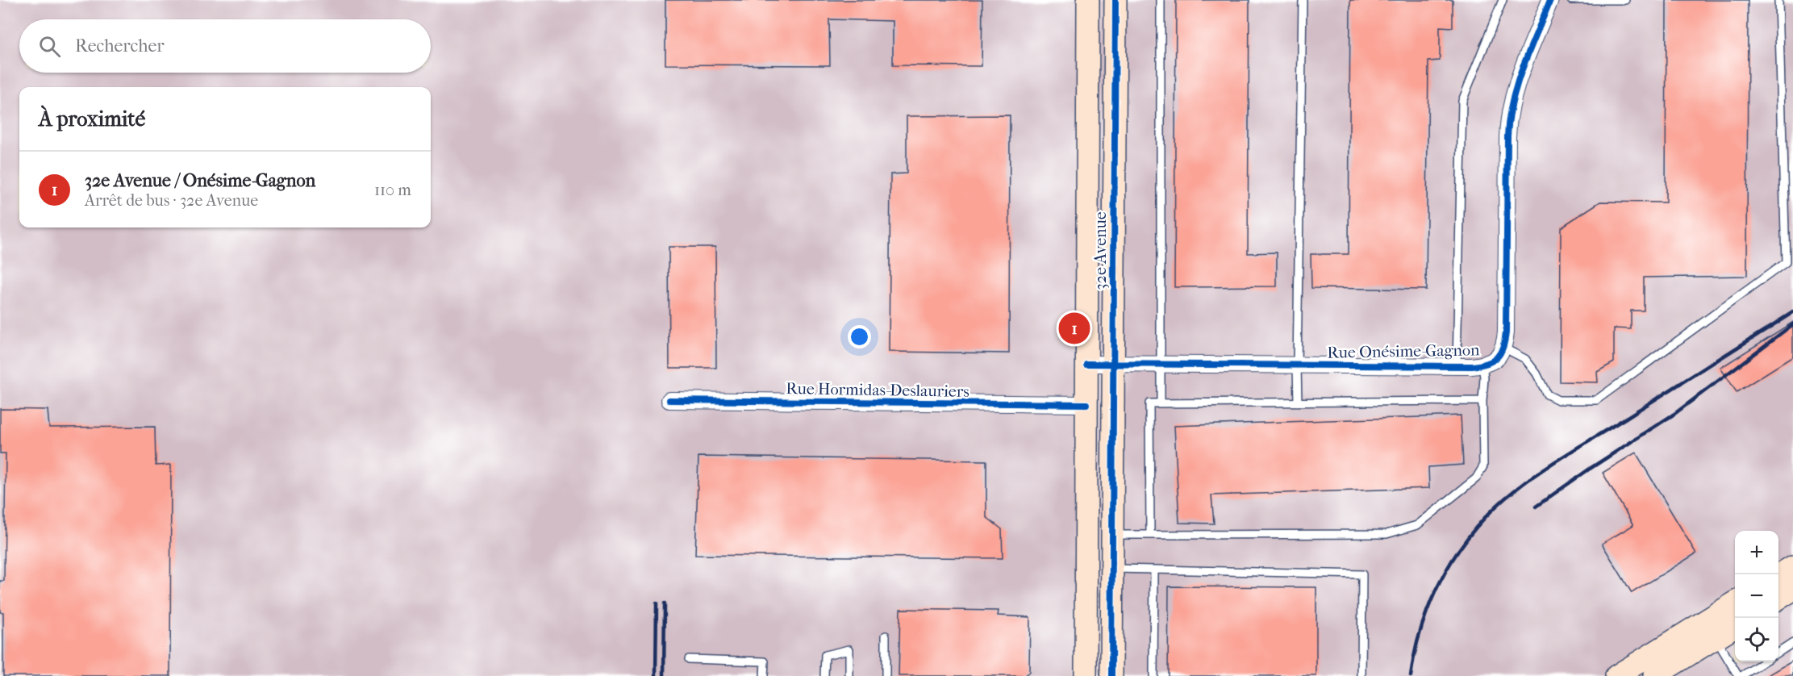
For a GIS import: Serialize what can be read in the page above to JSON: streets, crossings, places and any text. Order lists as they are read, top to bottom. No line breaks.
{"streets":{"street":["32e Avenue","Rue Onésime-Gagnon","Rue Hormidas-Deslauriers"]},"crossings":[["32e Avenue","Rue Onésime-Gagnon"],["32e Avenue","Rue Hormidas-Deslauriers"]],"page":{"search":"Rechercher","heading":"À proximité","list":[{"mark":"1","name":"32e Avenue / Onésime-Gagnon","note":"Arrêt de bus · 32e Avenue","value":"110 m"}],"pins":"1","map_buttons":["+","−"]}}
